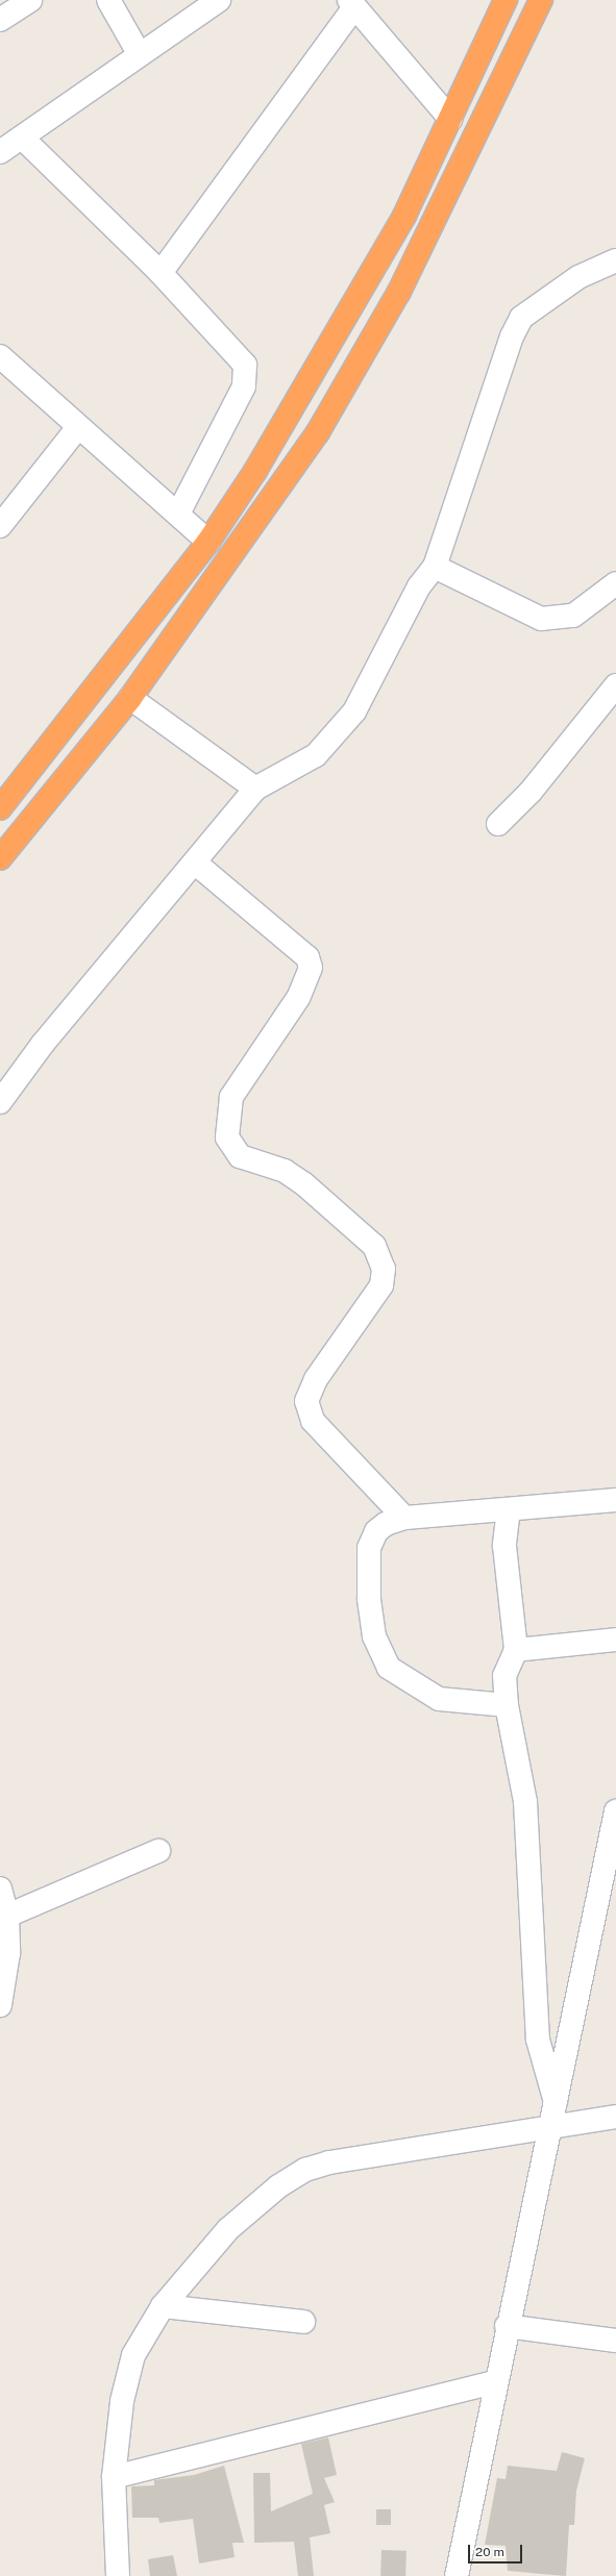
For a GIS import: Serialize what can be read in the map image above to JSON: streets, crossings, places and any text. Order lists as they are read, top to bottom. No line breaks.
{"scale_bar":"20 m"}
